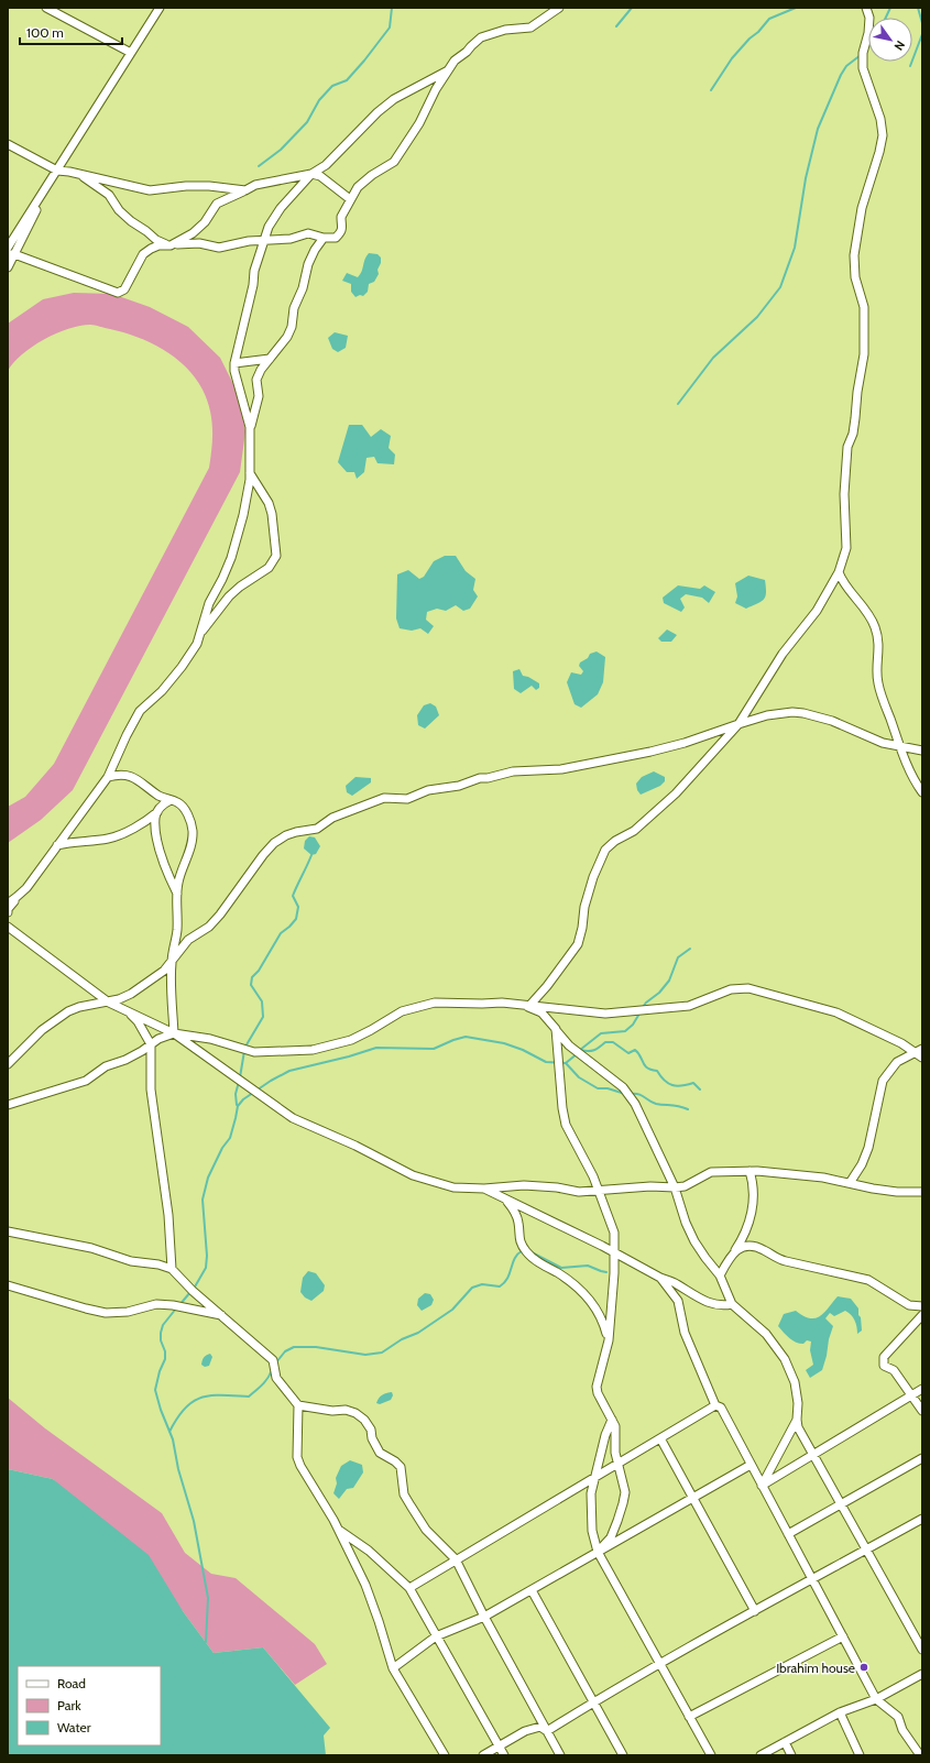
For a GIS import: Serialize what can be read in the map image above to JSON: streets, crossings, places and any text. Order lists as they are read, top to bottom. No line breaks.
{"places":["Ibrahim house"],"legend":["Road","Park","Water"],"scale_bar":"100 m","north":"bottom right"}
